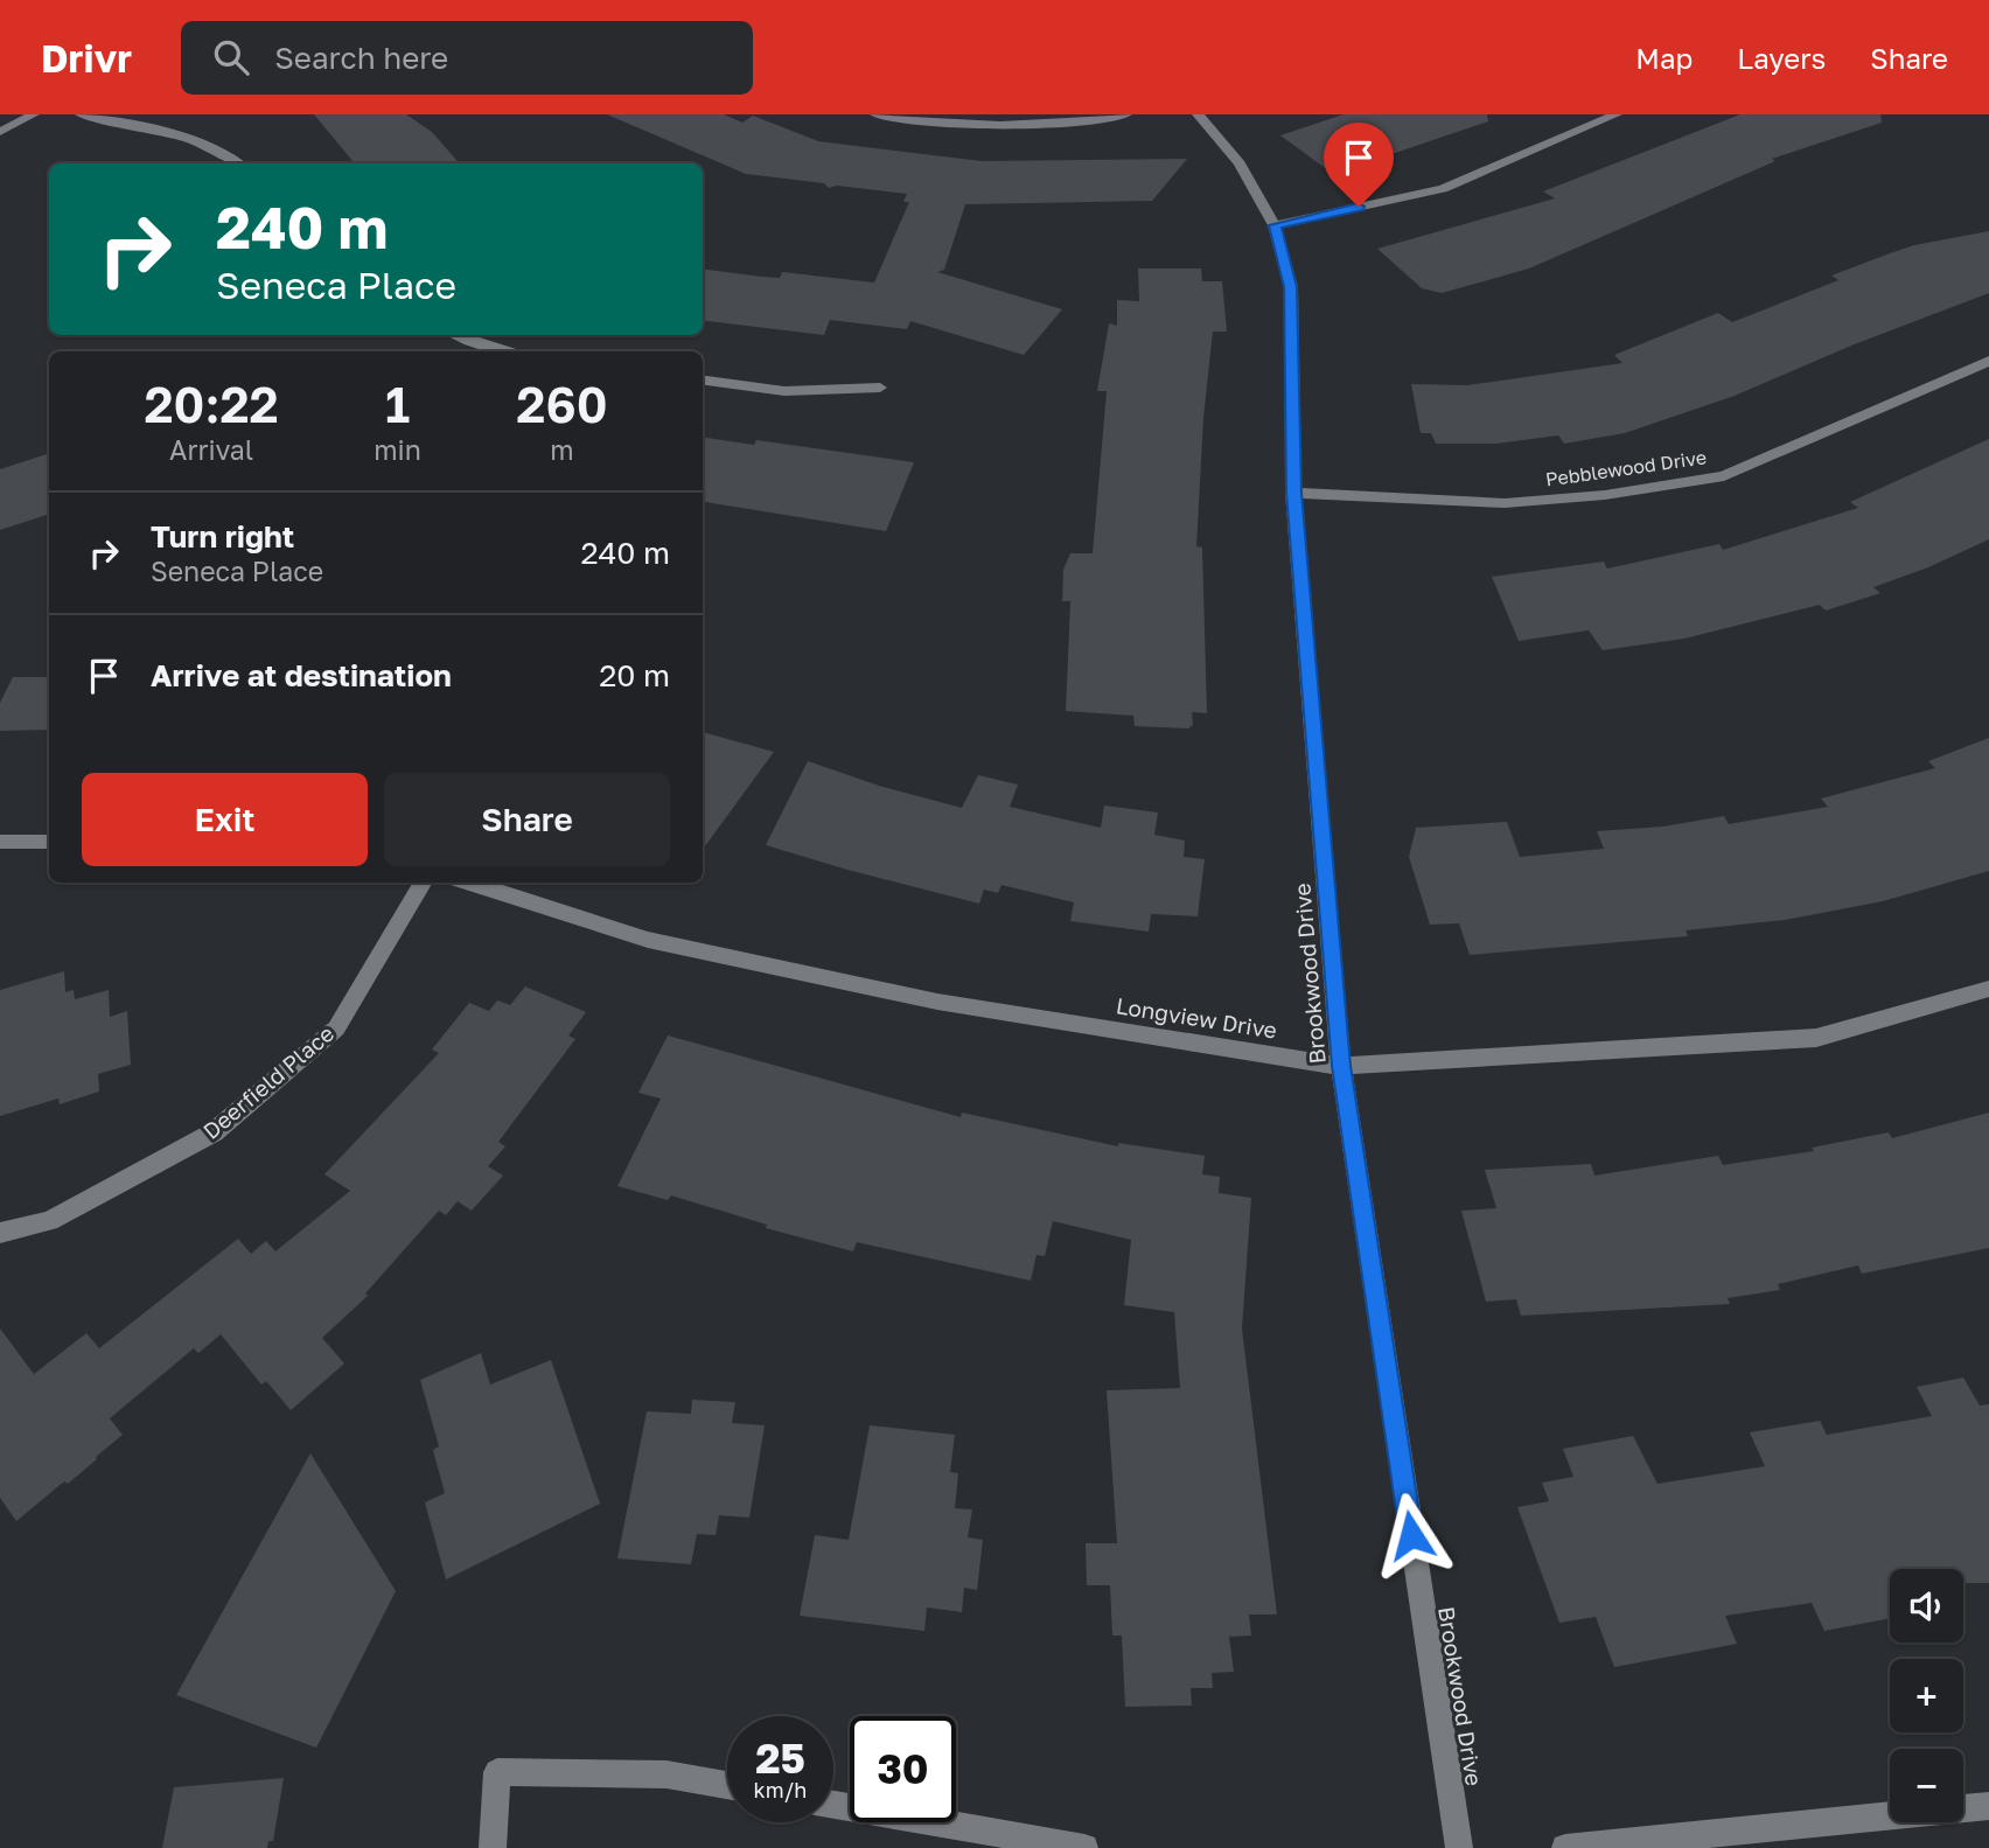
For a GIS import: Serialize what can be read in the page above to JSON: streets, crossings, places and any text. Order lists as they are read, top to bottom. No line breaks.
{"streets":{"street":["Pebblewood Drive","Brookwood Drive","Longview Drive","Deerfield Place"]},"crossings":[["Pebblewood Drive","Brookwood Drive"],["Brookwood Drive","Longview Drive"]],"page":{"header":"Drivr","search":"Search here","nav":["Map","Layers","Share"],"turn":["240 m","Seneca Place"],"eta":["20:22","Arrival","1","min","260","m"],"list":[{"name":"Turn right","note":"Seneca Place","value":"240 m"},{"name":"Arrive at destination","value":"20 m"}],"buttons":["Exit","Share"],"map_buttons":["+","−"],"speed":"25 km/h","limit":"30"}}
